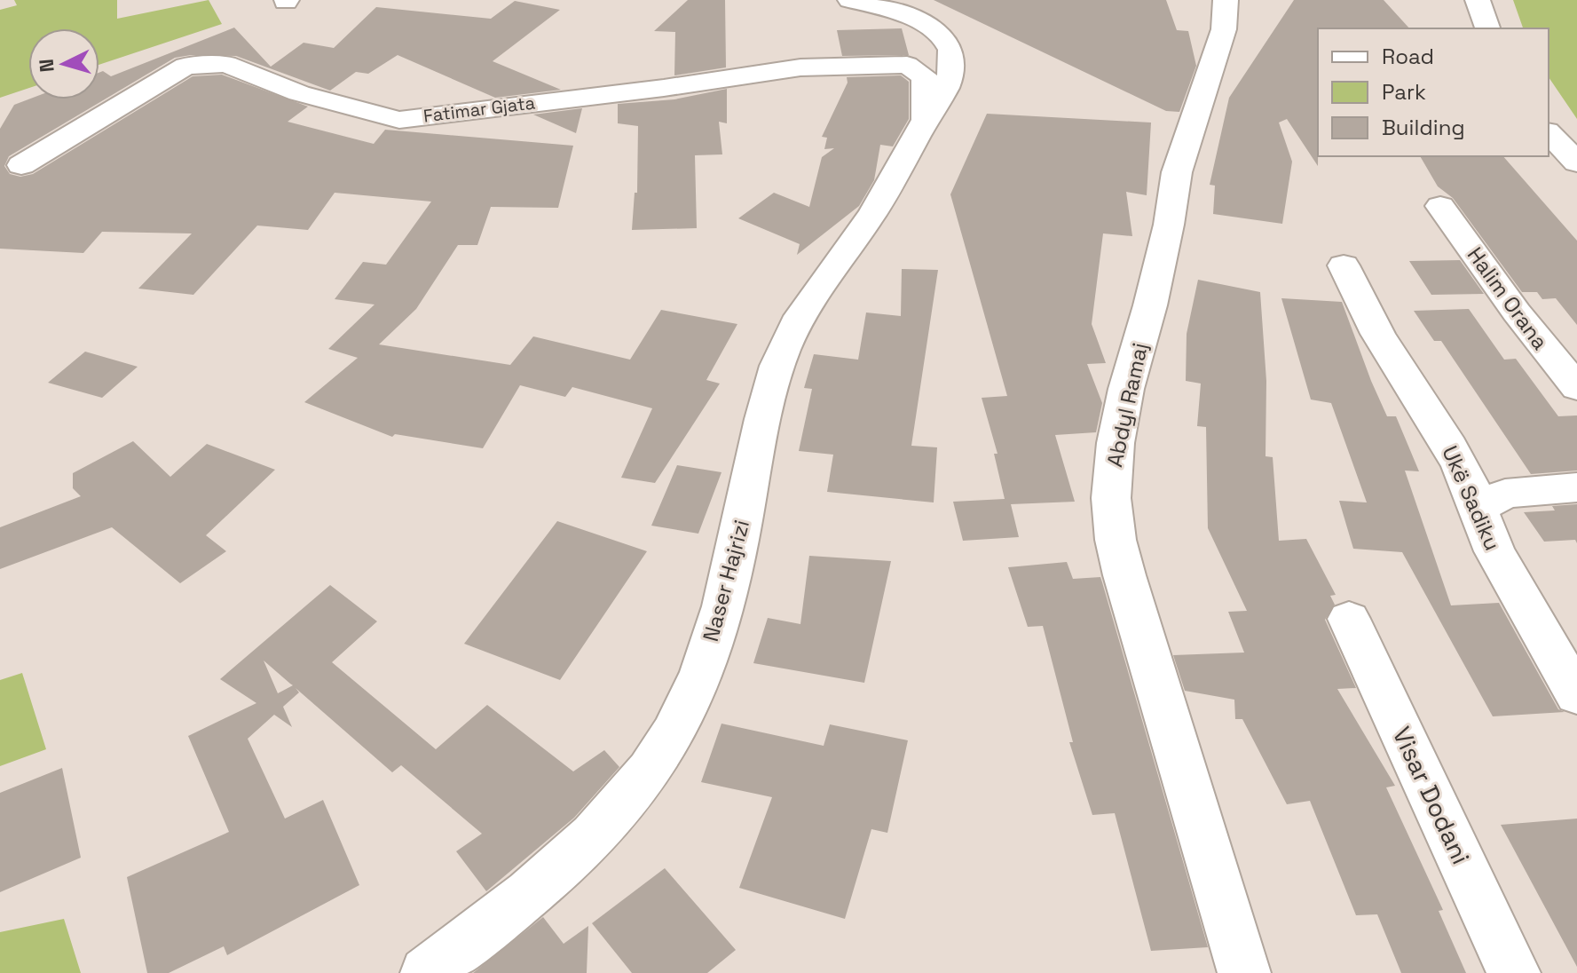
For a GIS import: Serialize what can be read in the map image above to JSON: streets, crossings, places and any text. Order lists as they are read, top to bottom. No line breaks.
{"streets":{"street":["Fatimar Gjata","Halim Orana","Abdyl Ramaj","Ukë Sadiku","Naser Hajrizi","Visar Dodani"]},"crossings":[["Fatimar Gjata","Naser Hajrizi"]],"legend":["Road","Park","Building"],"north":"left"}
